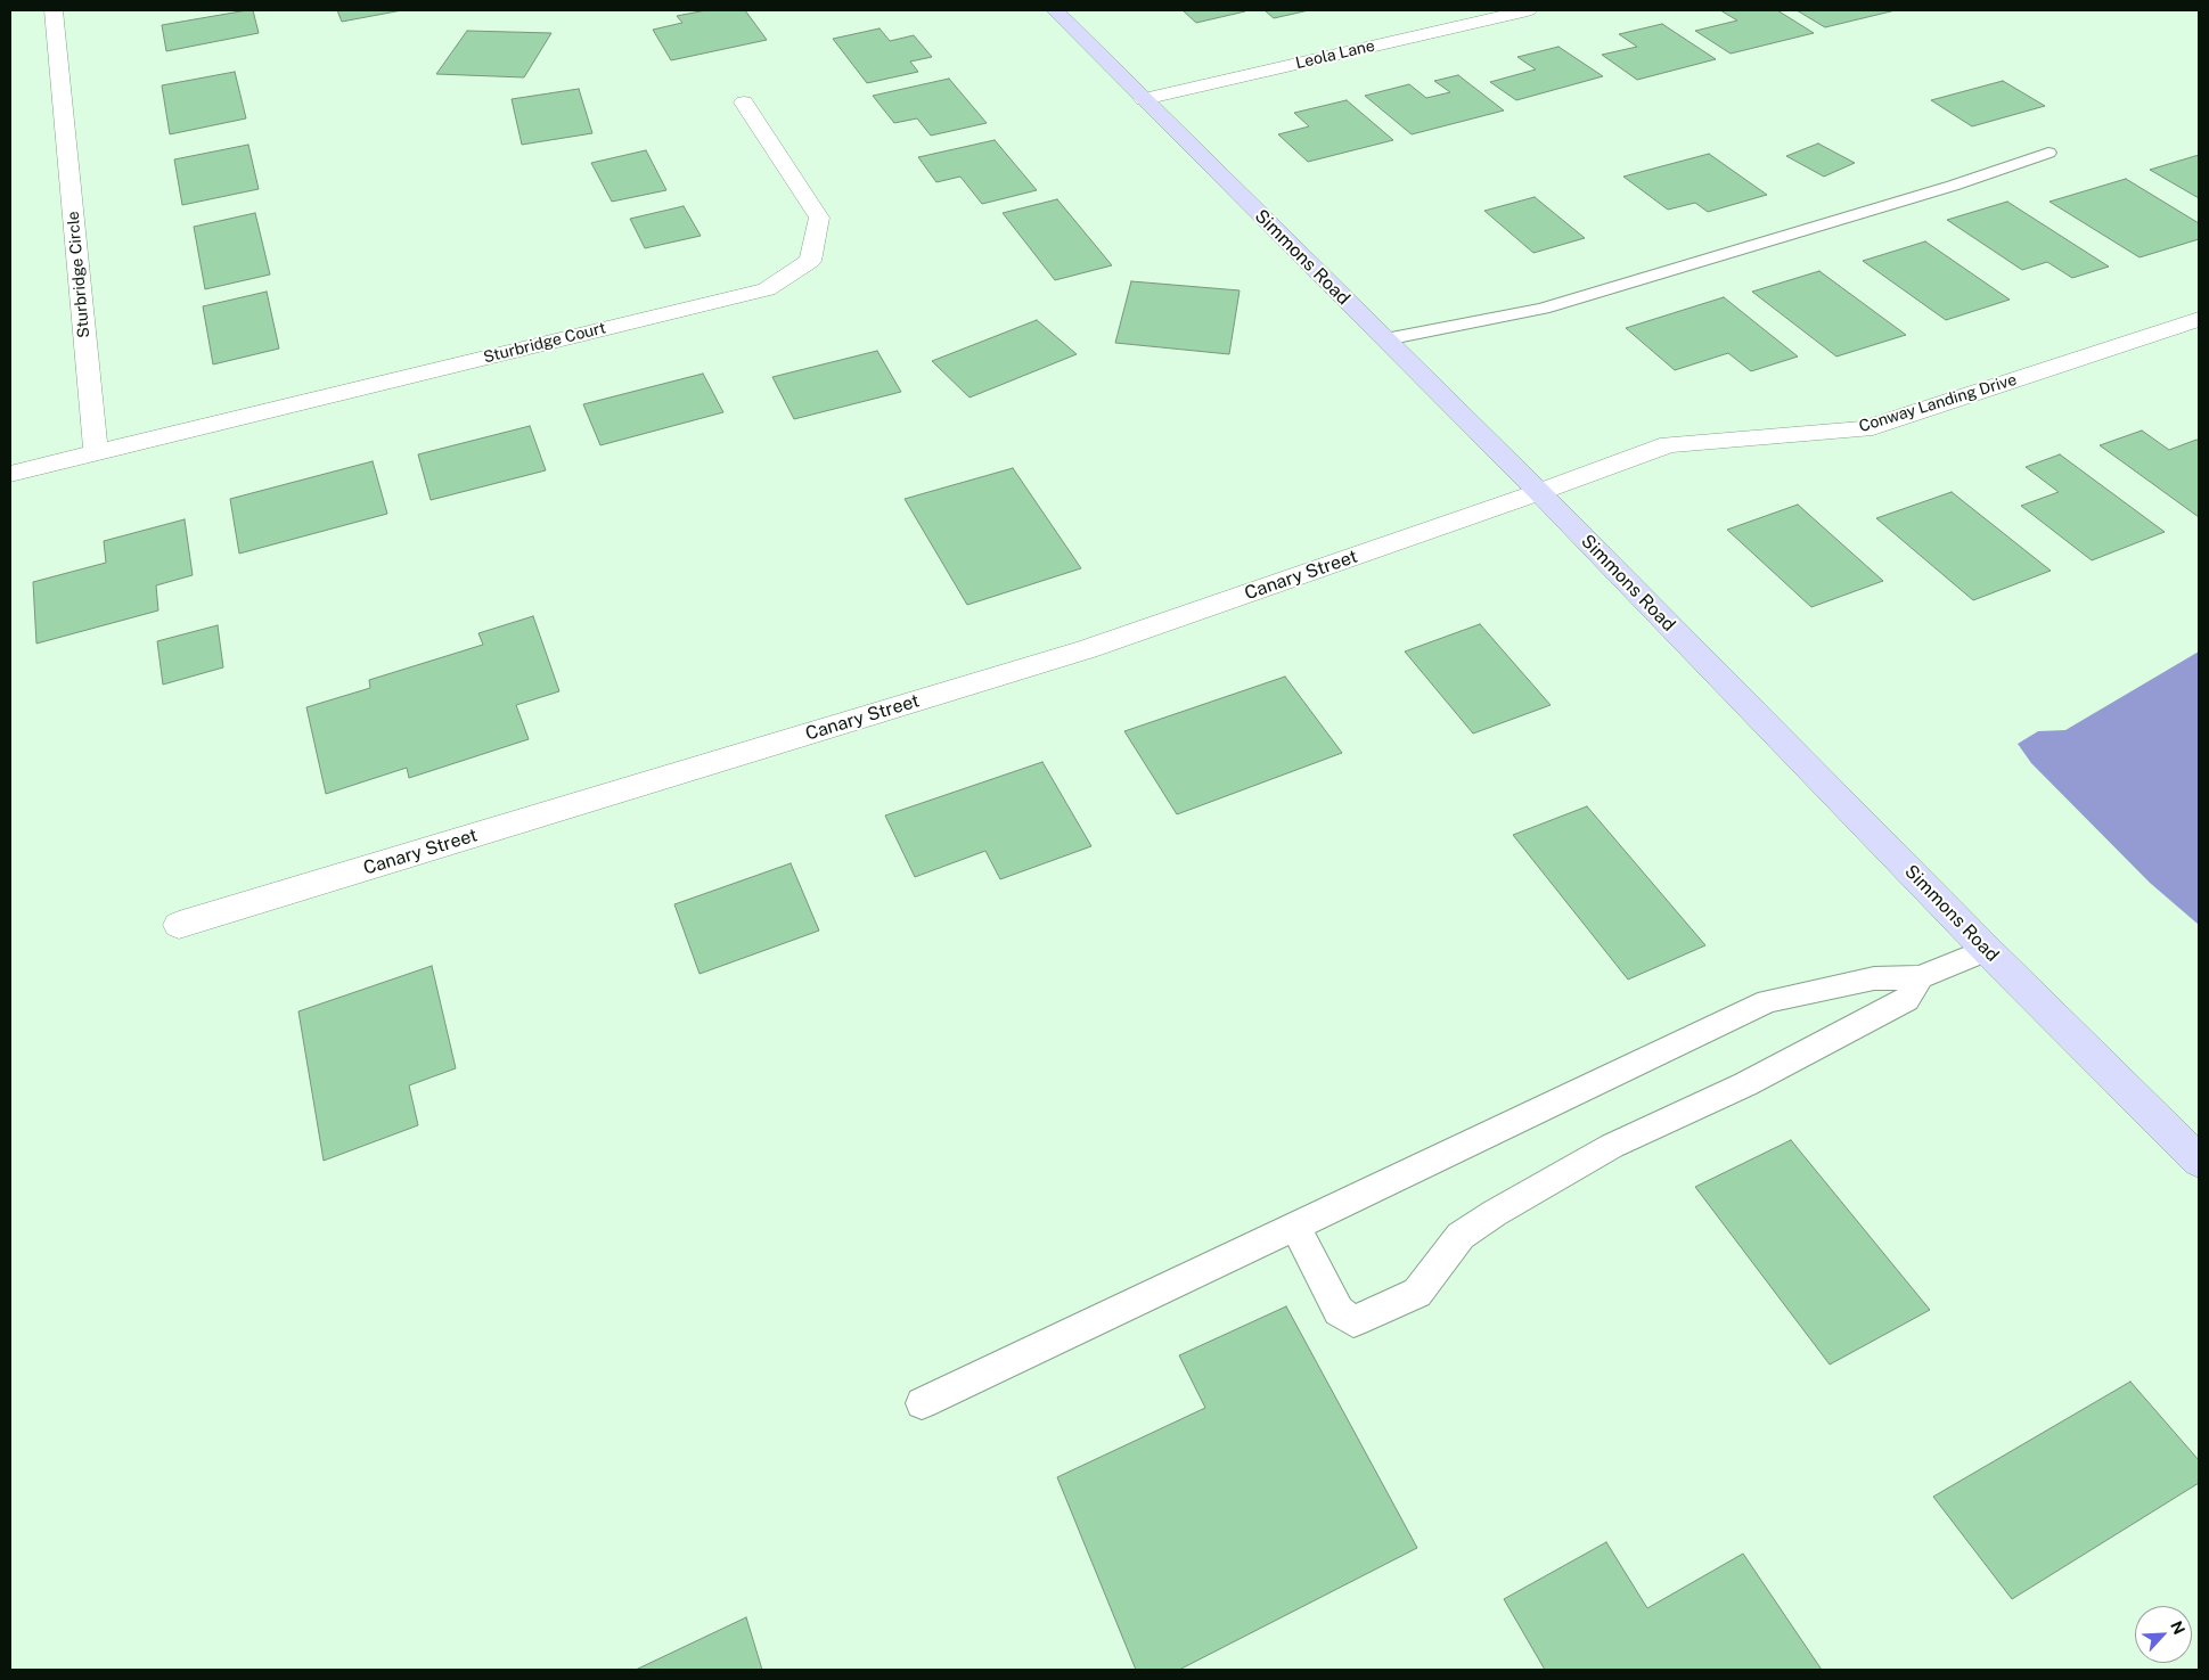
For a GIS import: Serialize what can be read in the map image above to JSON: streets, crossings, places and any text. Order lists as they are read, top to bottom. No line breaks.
{"streets":{"street":["Leola Lane","Simmons Road","Sturbridge Circle","Sturbridge Court","Conway Landing Drive","Canary Street"]},"crossings":[["Leola Lane","Simmons Road"],["Simmons Road","Conway Landing Drive"],["Simmons Road","Canary Street"],["Sturbridge Circle","Sturbridge Court"],["Conway Landing Drive","Canary Street"]],"north":"top right"}
